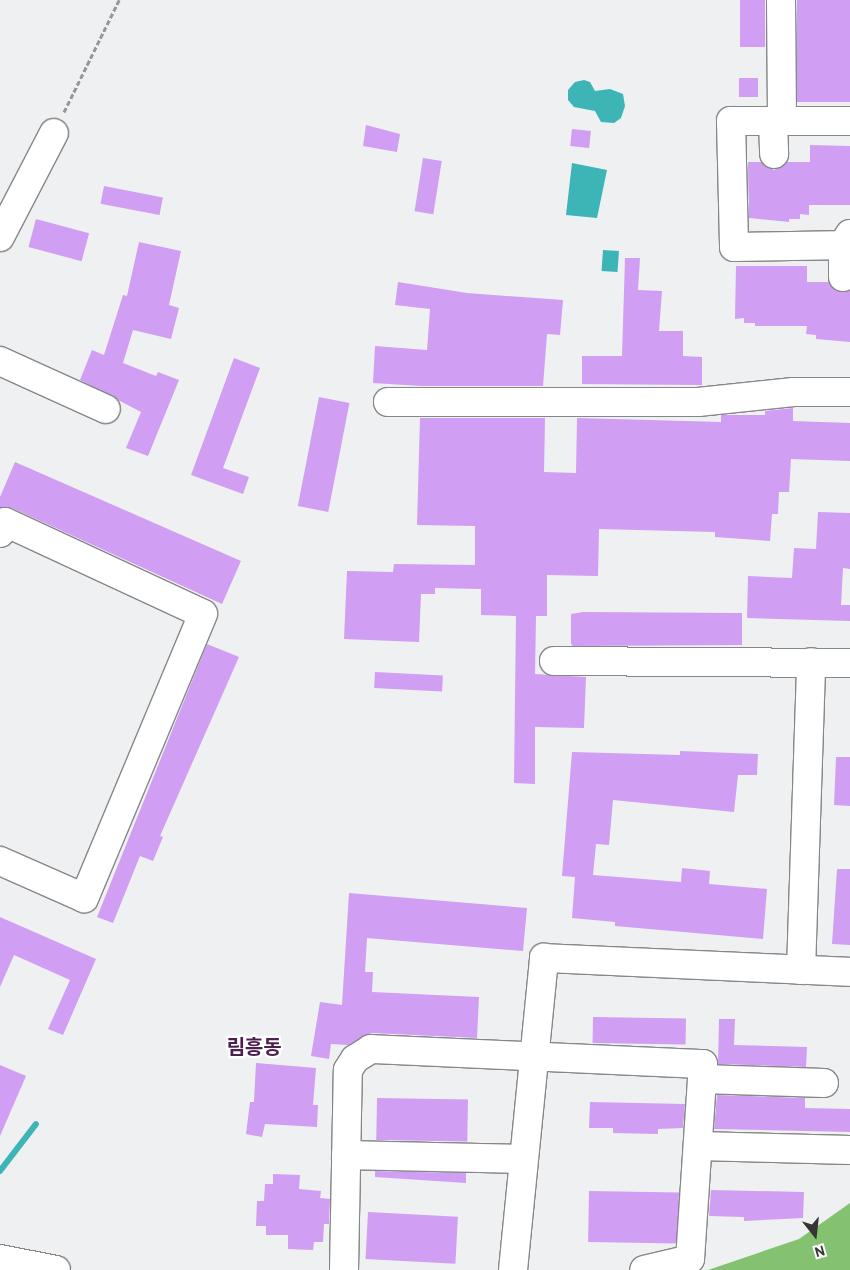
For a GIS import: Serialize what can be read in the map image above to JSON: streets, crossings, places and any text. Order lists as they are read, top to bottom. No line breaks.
{"districts":["림흥동"],"north":"bottom"}
